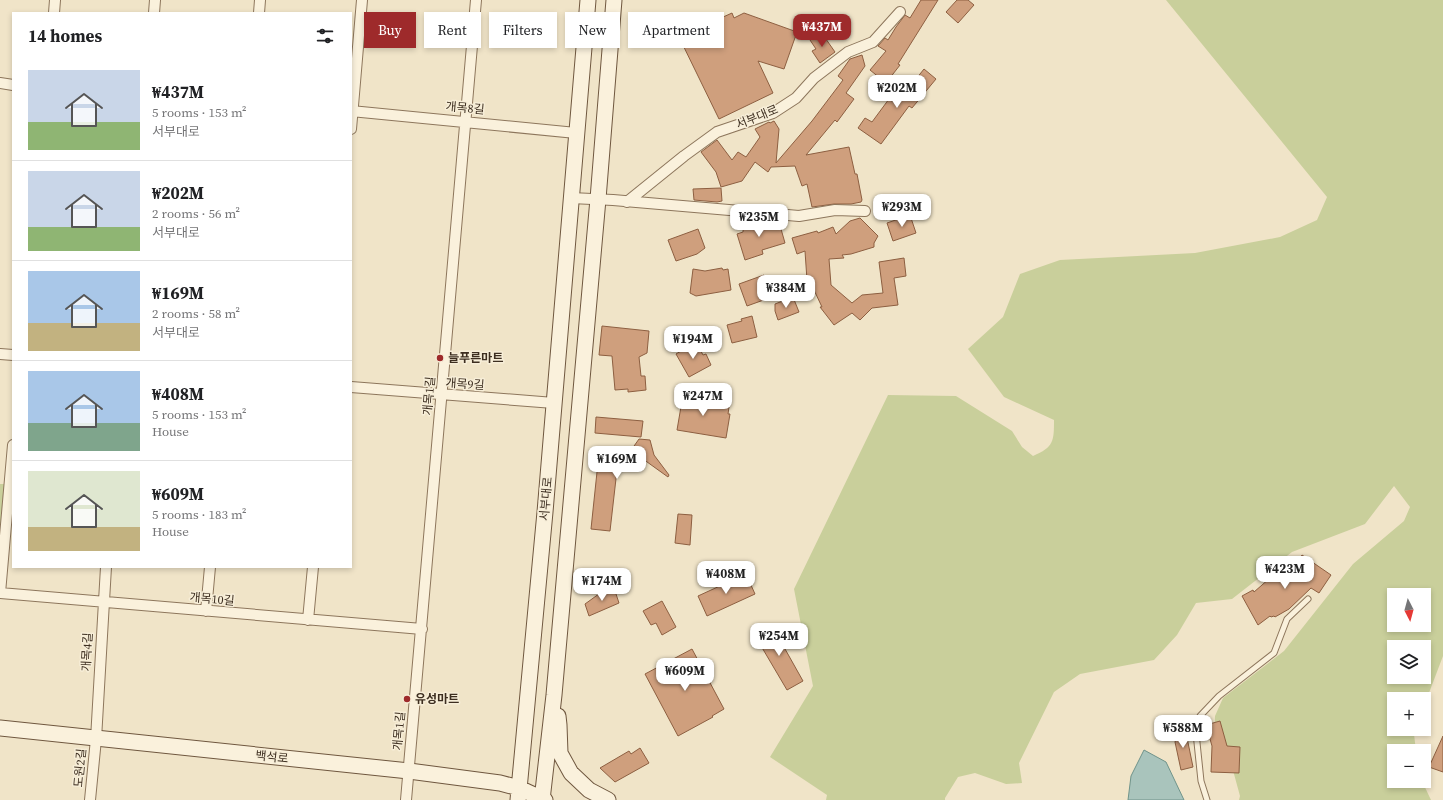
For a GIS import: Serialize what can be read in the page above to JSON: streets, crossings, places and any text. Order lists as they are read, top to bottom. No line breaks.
{"streets":{"main road":["서부대로","백석로"],"street":["개목8길","개목9길","개목1길","개목10길","개목4길","도원2길"]},"crossings":[["개목8길","서부대로"],["개목8길","개목1길"],["서부대로","개목9길"],["서부대로","백석로"],["개목9길","개목1길"],["개목1길","개목10길"],["개목1길","백석로"],["개목10길","개목4길"],["개목4길","백석로"],["개목4길","도원2길"],["백석로","도원2길"]],"places":["늘푸른마트","유성마트"],"north":"bottom","page":{"chip":["Buy","Rent","Filters","New","Apartment"],"heading":"14 homes","price":["₩437M","₩202M","₩293M","₩235M","₩384M","₩194M","₩247M","₩169M","₩423M","₩408M","₩174M","₩254M","₩609M","₩588M"],"list":[{"name":"₩437M","note":"5 rooms · 153 m² · 서부대로"},{"name":"₩202M","note":"2 rooms · 56 m² · 서부대로"},{"name":"₩169M","note":"2 rooms · 58 m² · 서부대로"},{"name":"₩408M","note":"5 rooms · 153 m² · House"},{"name":"₩609M","note":"5 rooms · 183 m² · House"}],"map_buttons":["+","−"]}}
